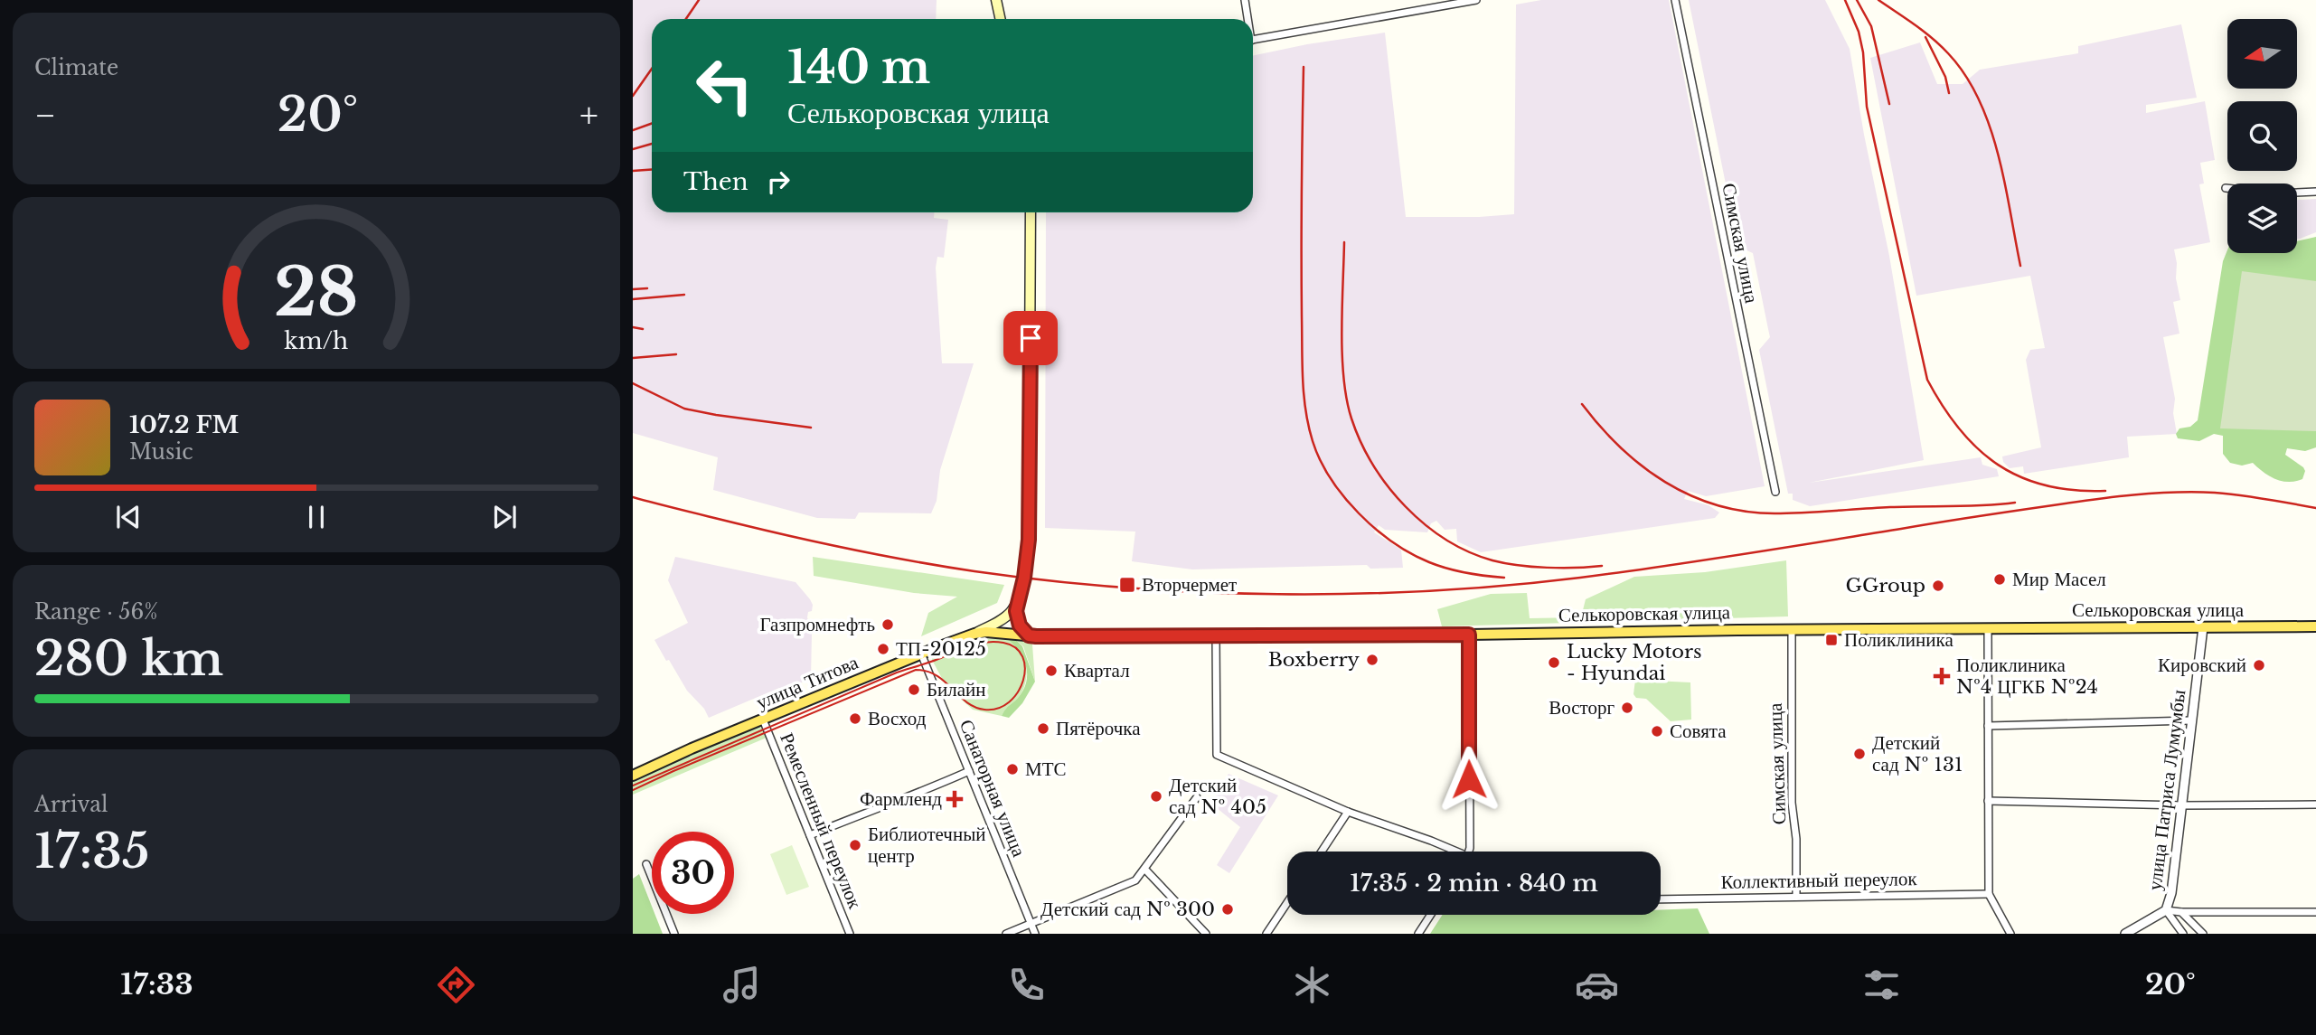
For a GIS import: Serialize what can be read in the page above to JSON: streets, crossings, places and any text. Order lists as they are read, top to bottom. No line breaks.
{"streets":{"main road":["Селькоровская улица","улица Титова"],"street":["Симская улица","Санаторная улица","улица Патриса Лумумбы","Ремесленный переулок","Коллективный переулок"]},"crossings":[["Симская улица","Селькоровская улица"],["Симская улица","Коллективный переулок"],["Селькоровская улица","улица Титова"],["Селькоровская улица","улица Патриса Лумумбы"],["улица Титова","Санаторная улица"],["улица Титова","Ремесленный переулок"]],"places":{"other":["Мир Масел","GGroup","Газпромнефть","ТП-20125","Boxberry","Lucky Motors - Hyundai","Кировский","Квартал","Билайн","Восторг","Восход","Пятёрочка","Совята","Детский сад № 131","МТС","Детский сад № 405","Библиотечный центр","Детский сад № 300"],"transit":["Вторчермет","Поликлиника"],"health":["Поликлиника №4 ЦГКБ №24","Фармленд"]},"north":"left","page":{"tile":["Climate",["Range · 56%","280 km"],["Arrival","17:35"]],"turn":["140 m","Селькоровская улица"],"heat":["−","20°","+"],"then":"Then","song":["107.2 FM","Music"],"limit":"30","trip":"17:35 · 2 min · 840 m","tabs":["17:33","20°"],"gauge":["28","km/h"]}}
